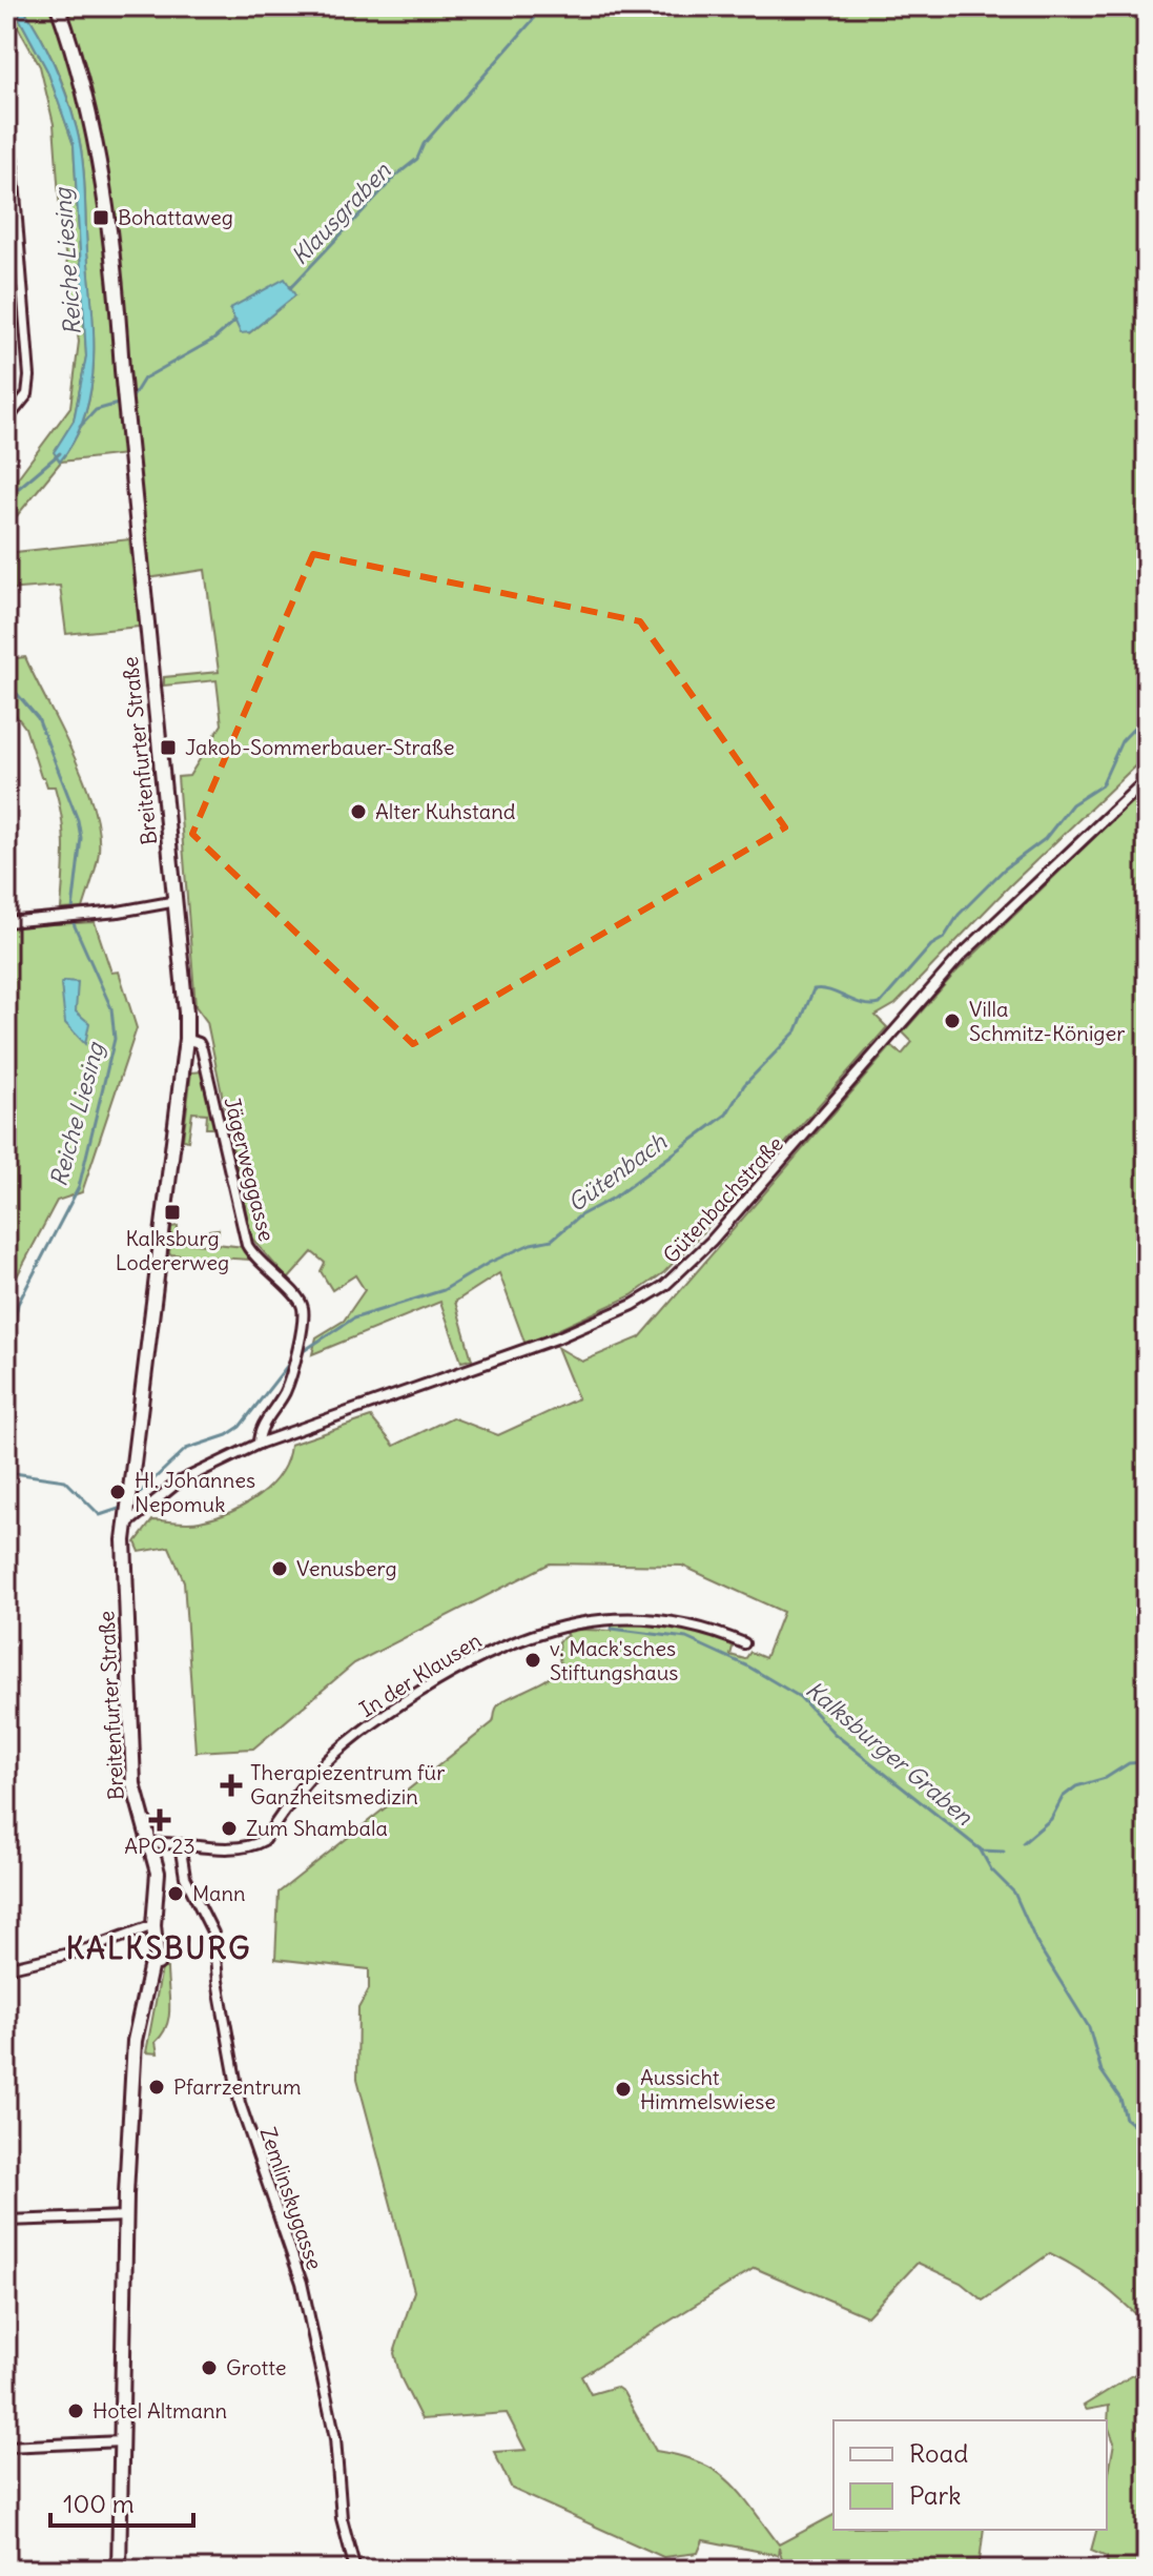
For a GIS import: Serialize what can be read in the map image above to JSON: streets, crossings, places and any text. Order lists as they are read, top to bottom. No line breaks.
{"streets":{"main road":["Breitenfurter Straße"],"street":["Jägerweggasse","Gütenbachstraße","In der Klausen","Zemlinskygasse"]},"crossings":[["Breitenfurter Straße","Jägerweggasse"],["Breitenfurter Straße","Gütenbachstraße"],["Breitenfurter Straße","In der Klausen"],["Jägerweggasse","Gütenbachstraße"],["In der Klausen","Zemlinskygasse"]],"districts":["KALKSBURG"],"water":["Klausgraben","Reiche Liesing","Gütenbach","Kalksburger Graben"],"places":{"transit":["Bohattaweg","Jakob-Sommerbauer-Straße","Kalksburg Lodererweg"],"other":["Alter Kuhstand","Villa Schmitz-Königer","Hl. Johannes Nepomuk","Venusberg","v. Mack'sches Stiftungshaus","Zum Shambala","Mann","Pfarrzentrum","Aussicht Himmelswiese","Grotte","Hotel Altmann"],"health":["Therapiezentrum für Ganzheitsmedizin","APO 23"]},"legend":["Road","Park"],"scale_bar":"100 m"}
